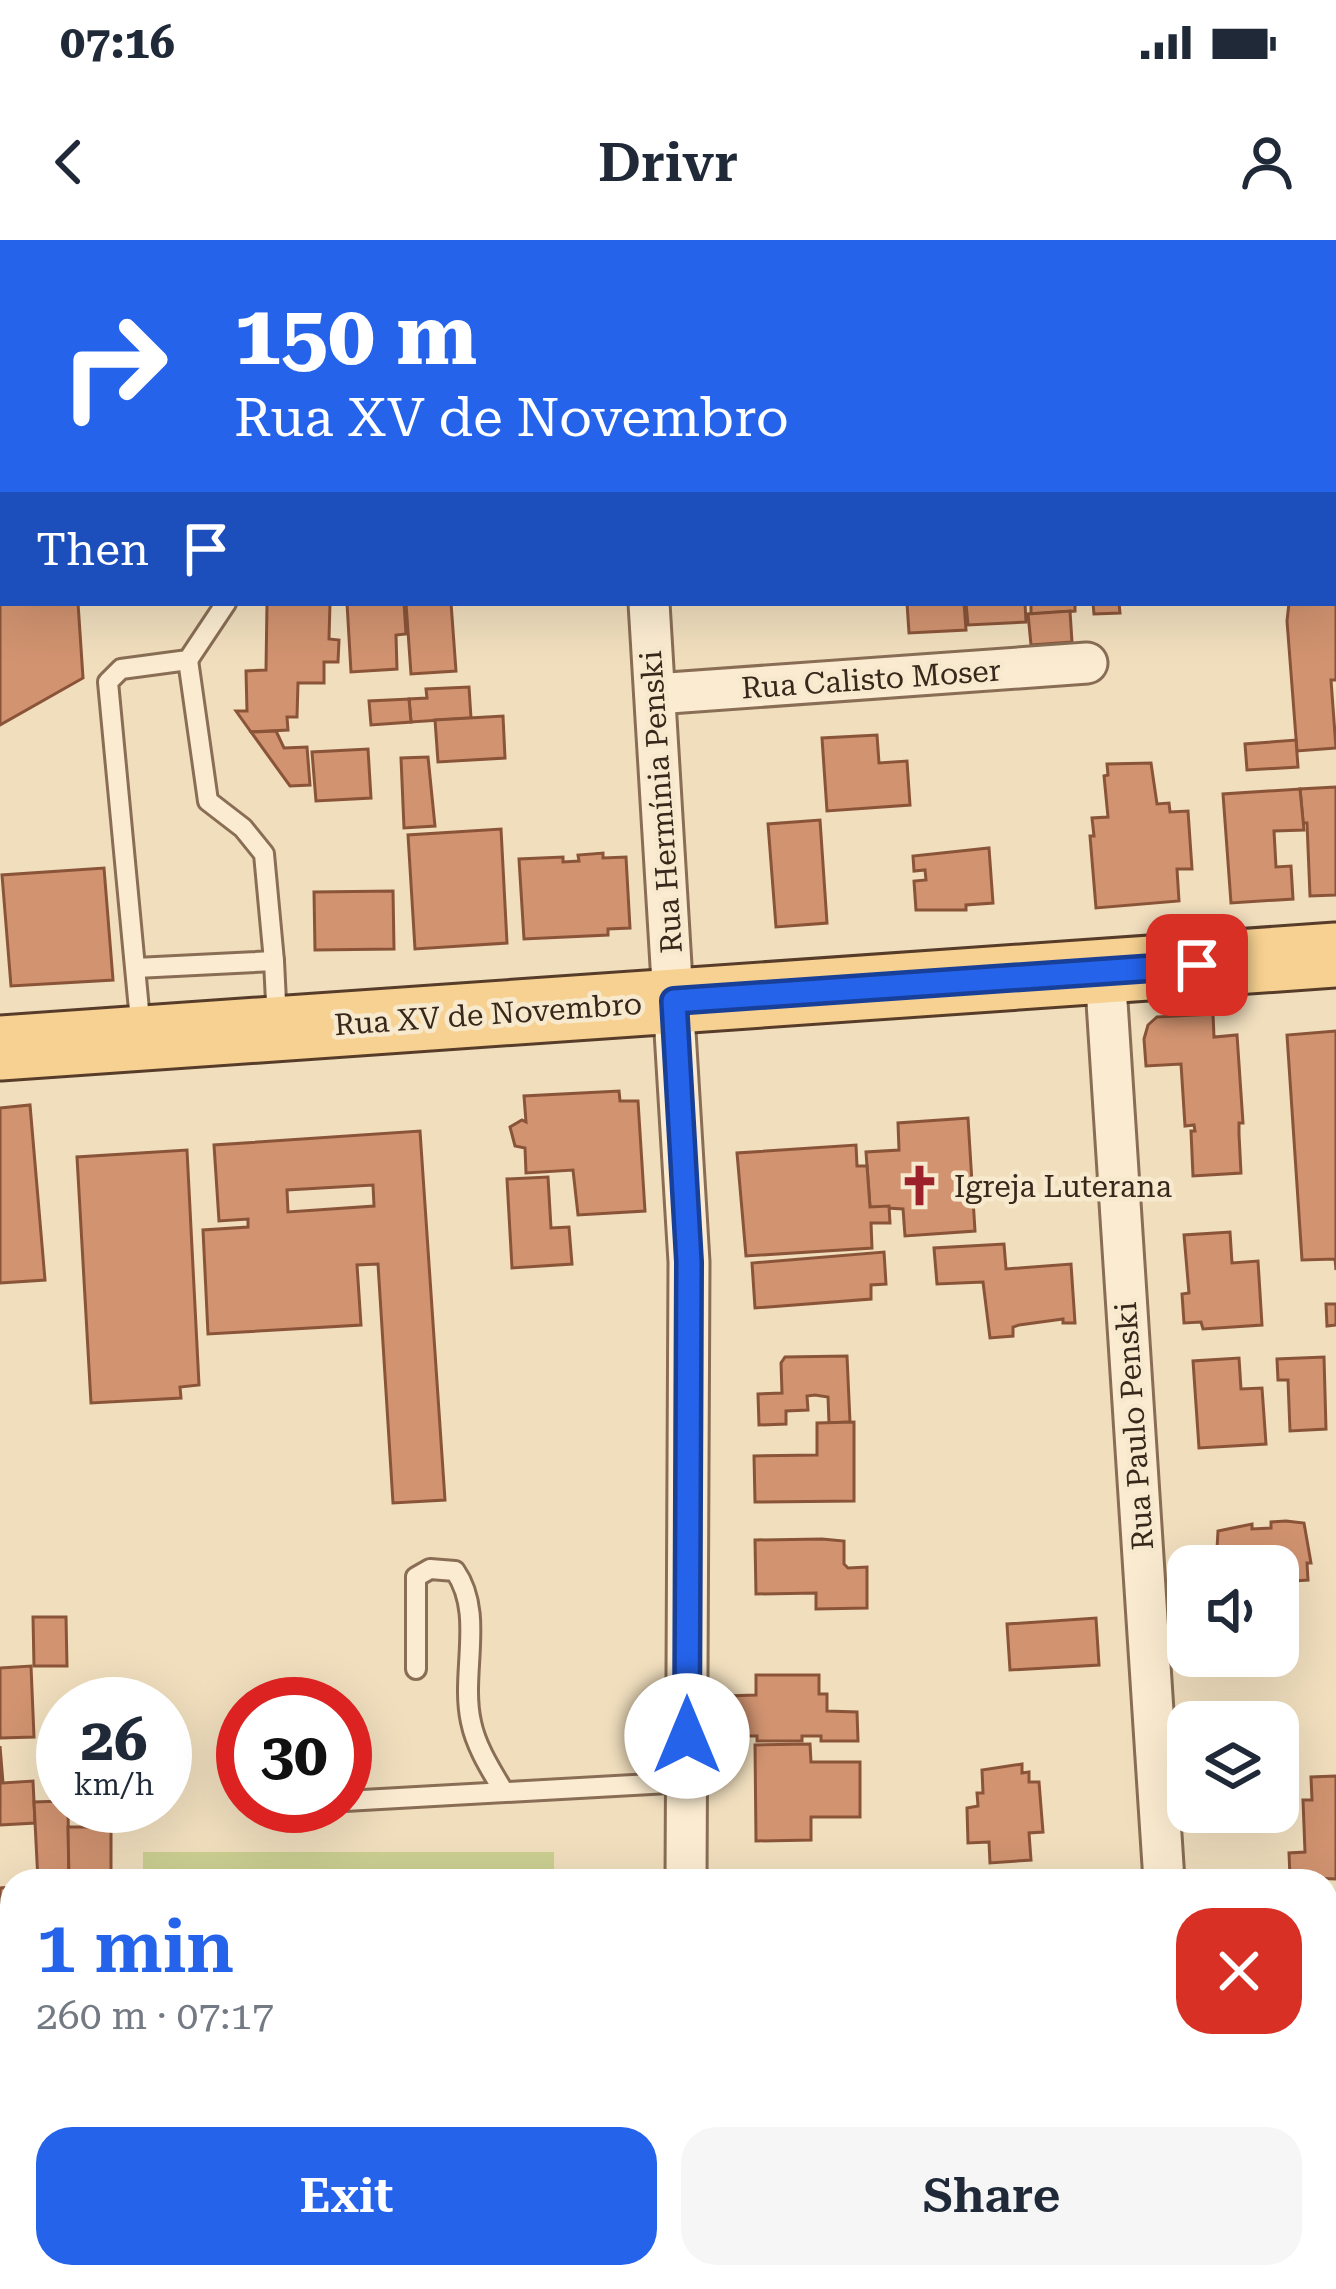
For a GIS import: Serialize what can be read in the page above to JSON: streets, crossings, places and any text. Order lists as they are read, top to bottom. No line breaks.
{"streets":{"main road":["Rua XV de Novembro"],"street":["Rua Calisto Moser","Rua Hermínia Penski","Rua Paulo Penski"]},"crossings":[["Rua Calisto Moser","Rua Hermínia Penski"],["Rua Hermínia Penski","Rua XV de Novembro"],["Rua XV de Novembro","Rua Paulo Penski"]],"places":{"church":["Igreja Luterana"]},"page":{"status":"07:16","header":"Drivr","turn":["150 m","Rua XV de Novembro"],"then":"Then","speed":"26 km/h","limit":"30","heading":["1 min","260 m · 07:17"],"buttons":["Exit","Share"]}}
